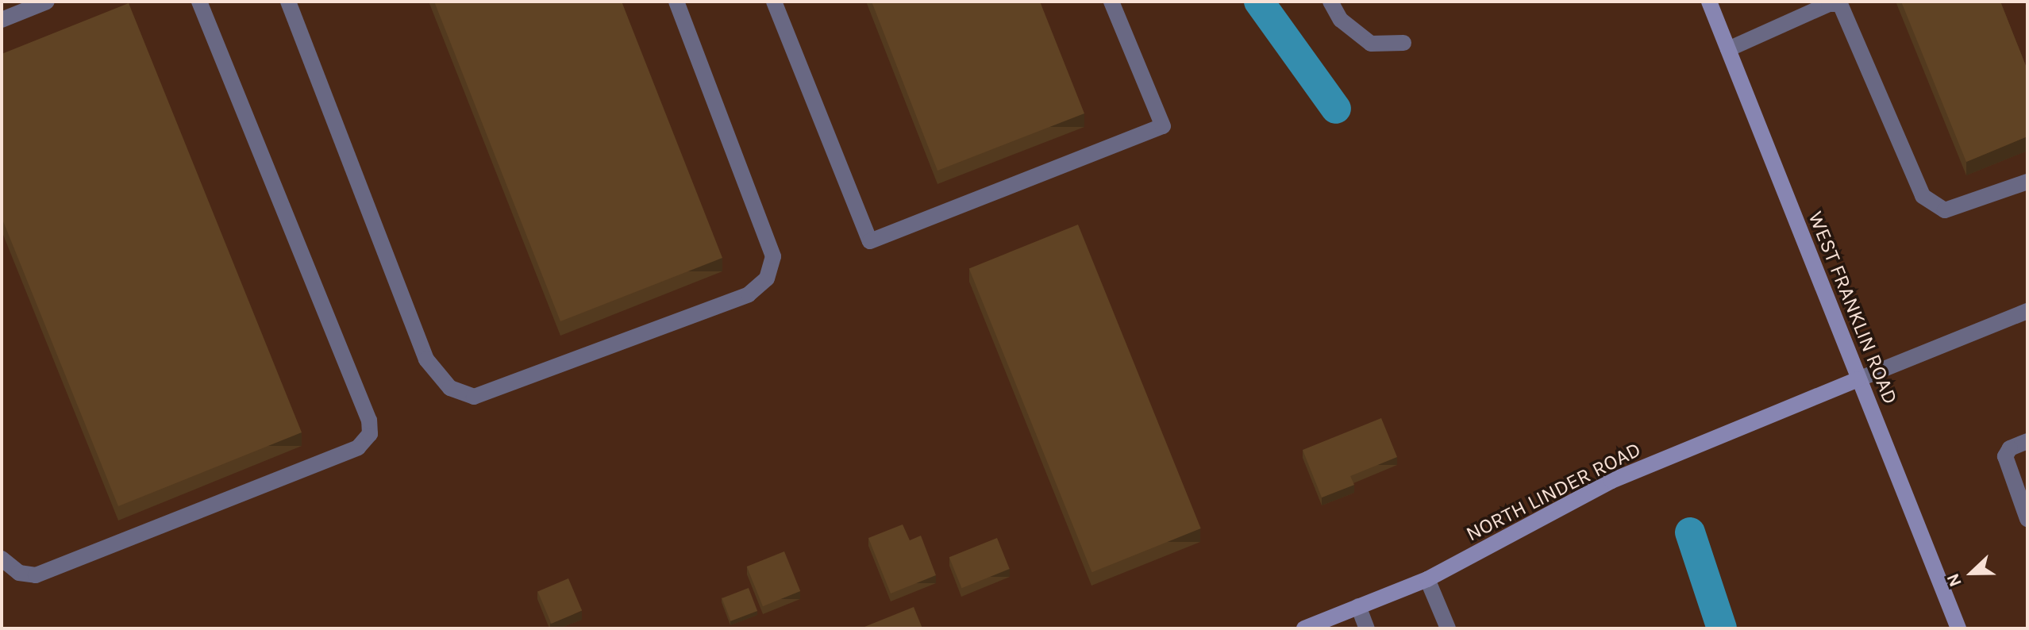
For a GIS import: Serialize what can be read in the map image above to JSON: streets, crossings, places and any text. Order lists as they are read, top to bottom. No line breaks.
{"streets":{"main road":["WEST FRANKLIN ROAD","NORTH LINDER ROAD"]},"crossings":[["WEST FRANKLIN ROAD","NORTH LINDER ROAD"]],"north":"left"}
